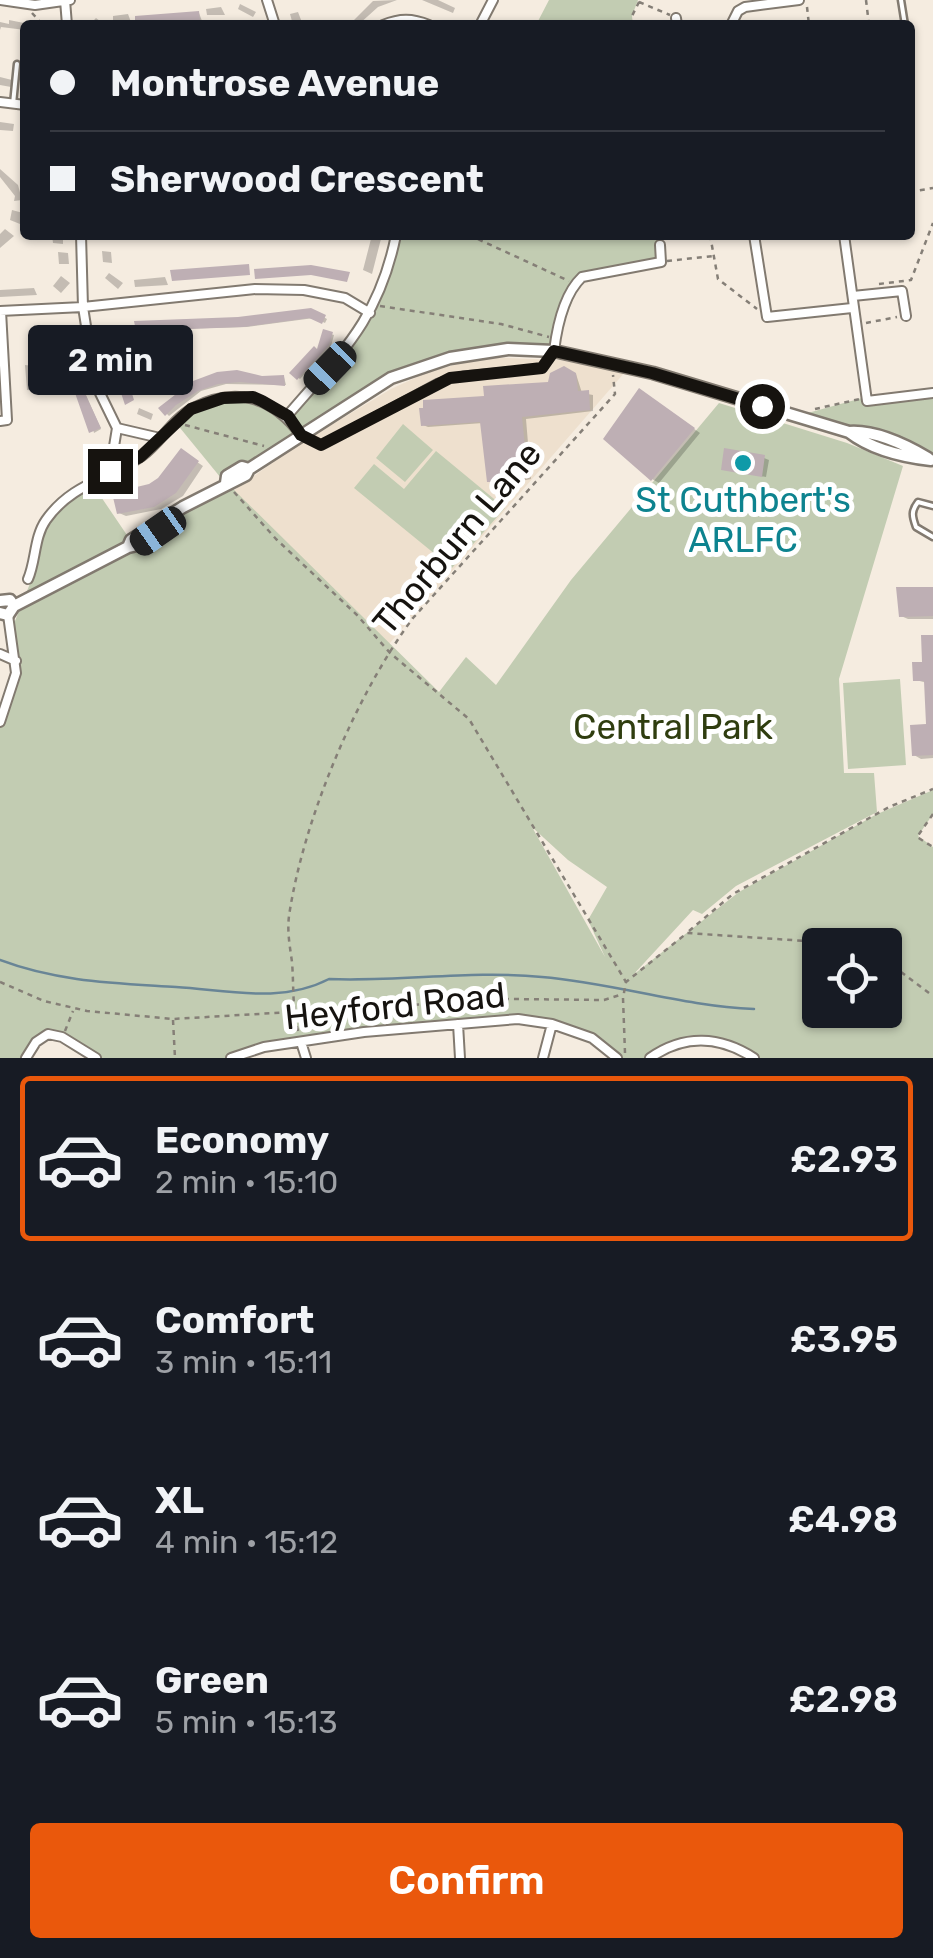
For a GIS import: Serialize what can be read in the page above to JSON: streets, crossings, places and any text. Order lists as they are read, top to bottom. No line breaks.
{"streets":{"street":["Heyford Road"],"path":["Thorburn Lane"]},"crossings":[["Thorburn Lane","Heyford Road"]],"parks":["Central Park"],"places":["St Cuthbert's ARLFC"],"page":{"banner":["Montrose Avenue","Sherwood Crescent"],"bubble":"2 min","list":[{"name":"Economy","note":"2 min · 15:10","value":"£2.93"},{"name":"Comfort","note":"3 min · 15:11","value":"£3.95"},{"name":"XL","note":"4 min · 15:12","value":"£4.98"},{"name":"Green","note":"5 min · 15:13","value":"£2.98"}],"buttons":"Confirm"}}
